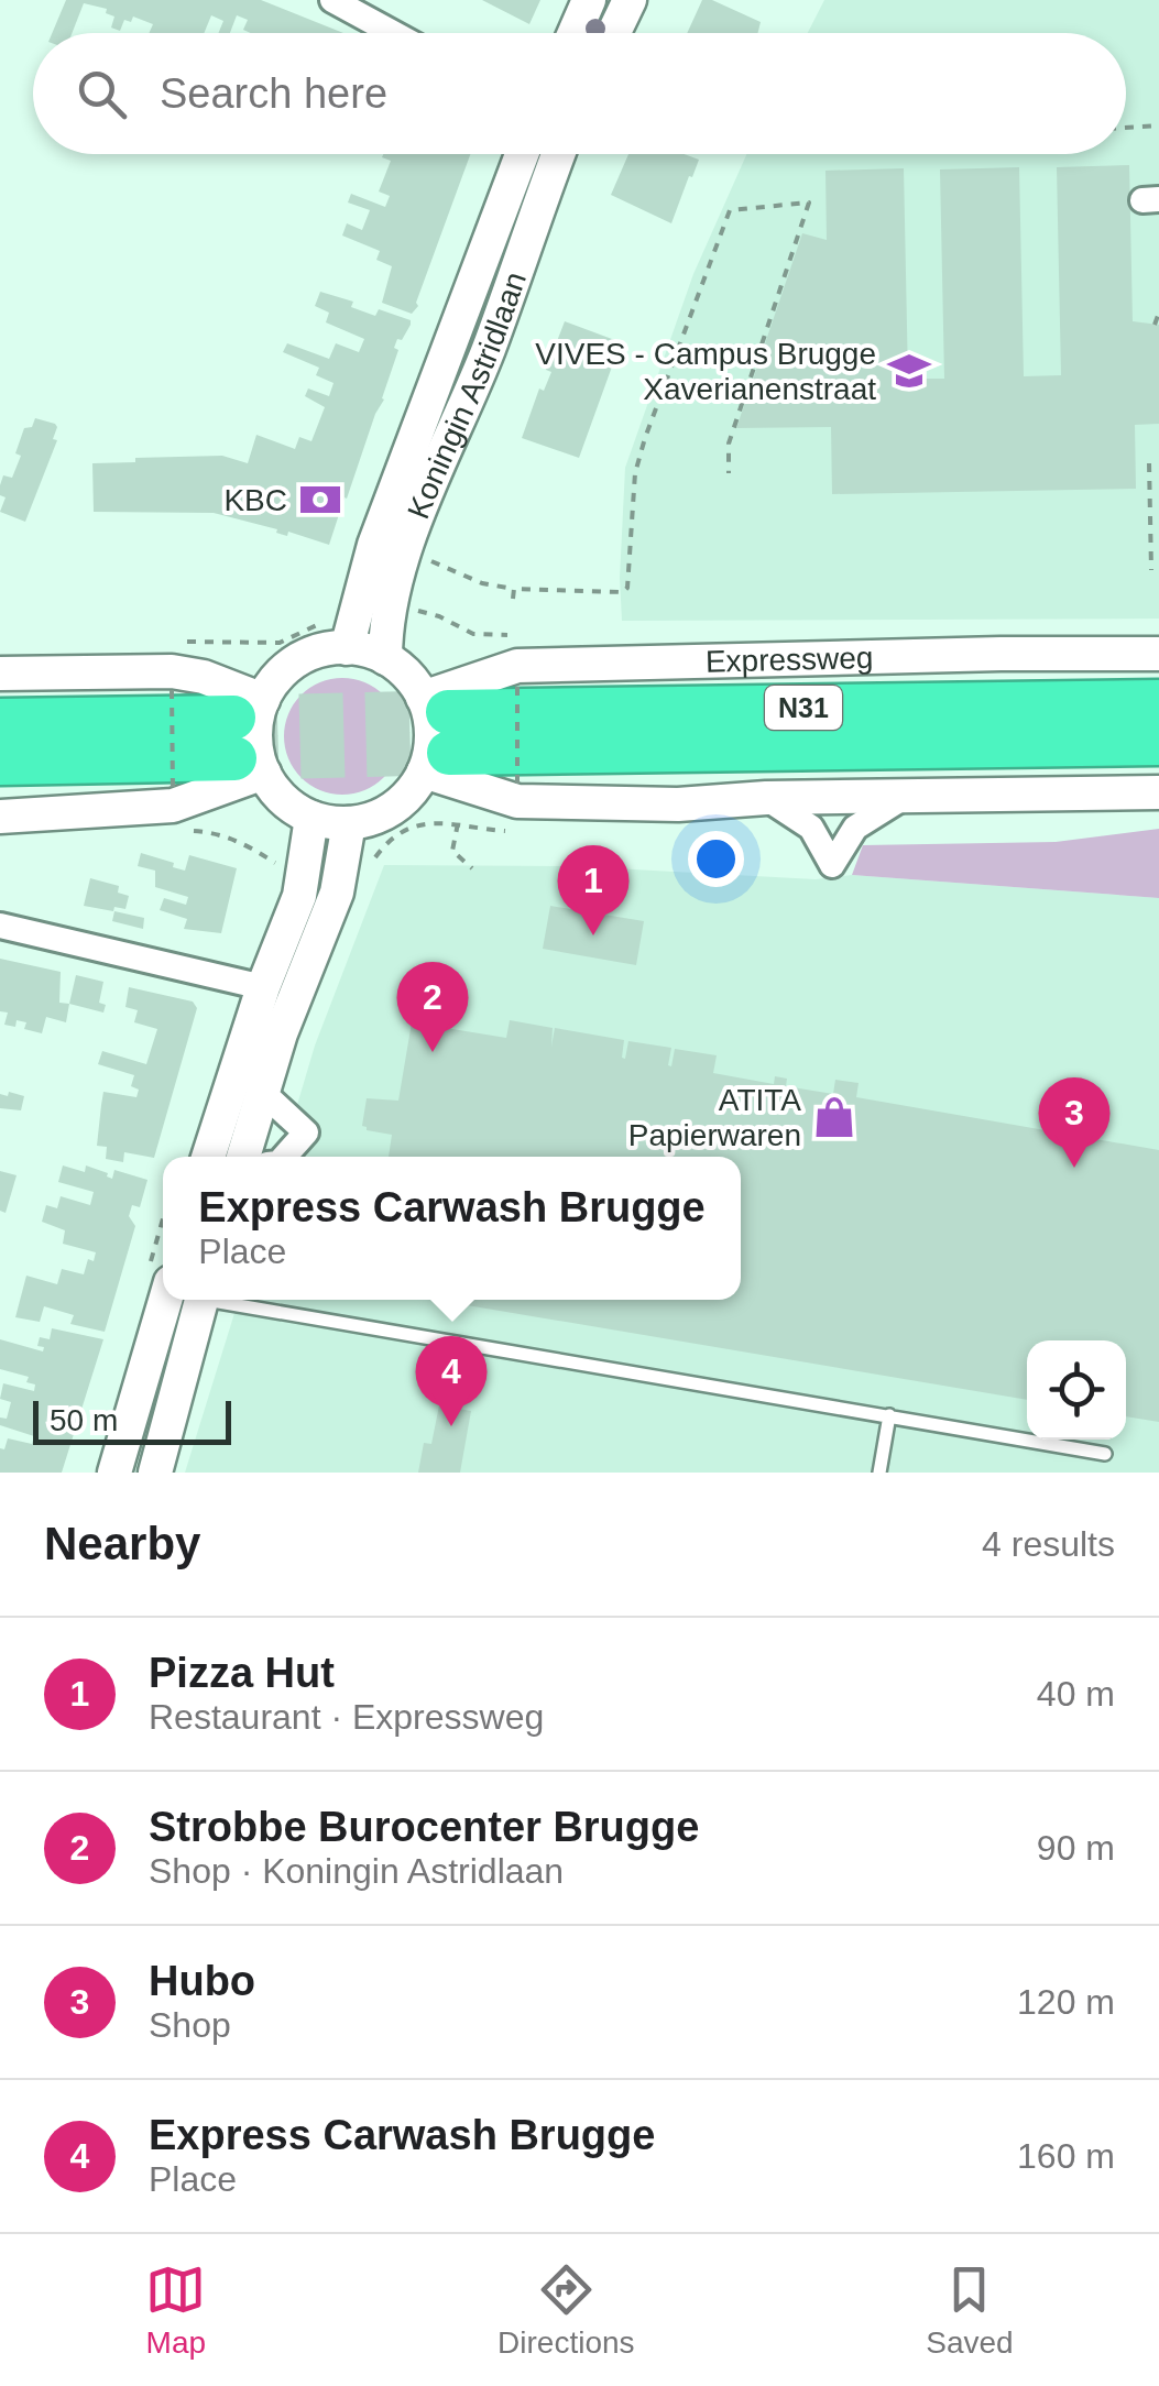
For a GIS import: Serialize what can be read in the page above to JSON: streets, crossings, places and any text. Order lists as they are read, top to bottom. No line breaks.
{"streets":{"highway":["Expressweg","N31"],"street":["Koningin Astridlaan"]},"crossings":[["Koningin Astridlaan","Expressweg"],["Koningin Astridlaan","N31"],["Expressweg","N31"]],"places":{"school or university":["VIVES - Campus Brugge Xaverianenstraat"],"bank":["KBC"],"shop":["ATITA Papierwaren"]},"scale_bar":"50 m","page":{"search":"Search here","pins":["1","2","3","4"],"popup":["Express Carwash Brugge","Place"],"scale":"50 m","heading":["Nearby","4 results"],"list":[{"mark":"1","name":"Pizza Hut","note":"Restaurant · Expressweg","value":"40 m"},{"mark":"2","name":"Strobbe Burocenter Brugge","note":"Shop · Koningin Astridlaan","value":"90 m"},{"mark":"3","name":"Hubo","note":"Shop","value":"120 m"},{"mark":"4","name":"Express Carwash Brugge","note":"Place","value":"160 m"}],"nav":["Map","Directions","Saved"]}}
